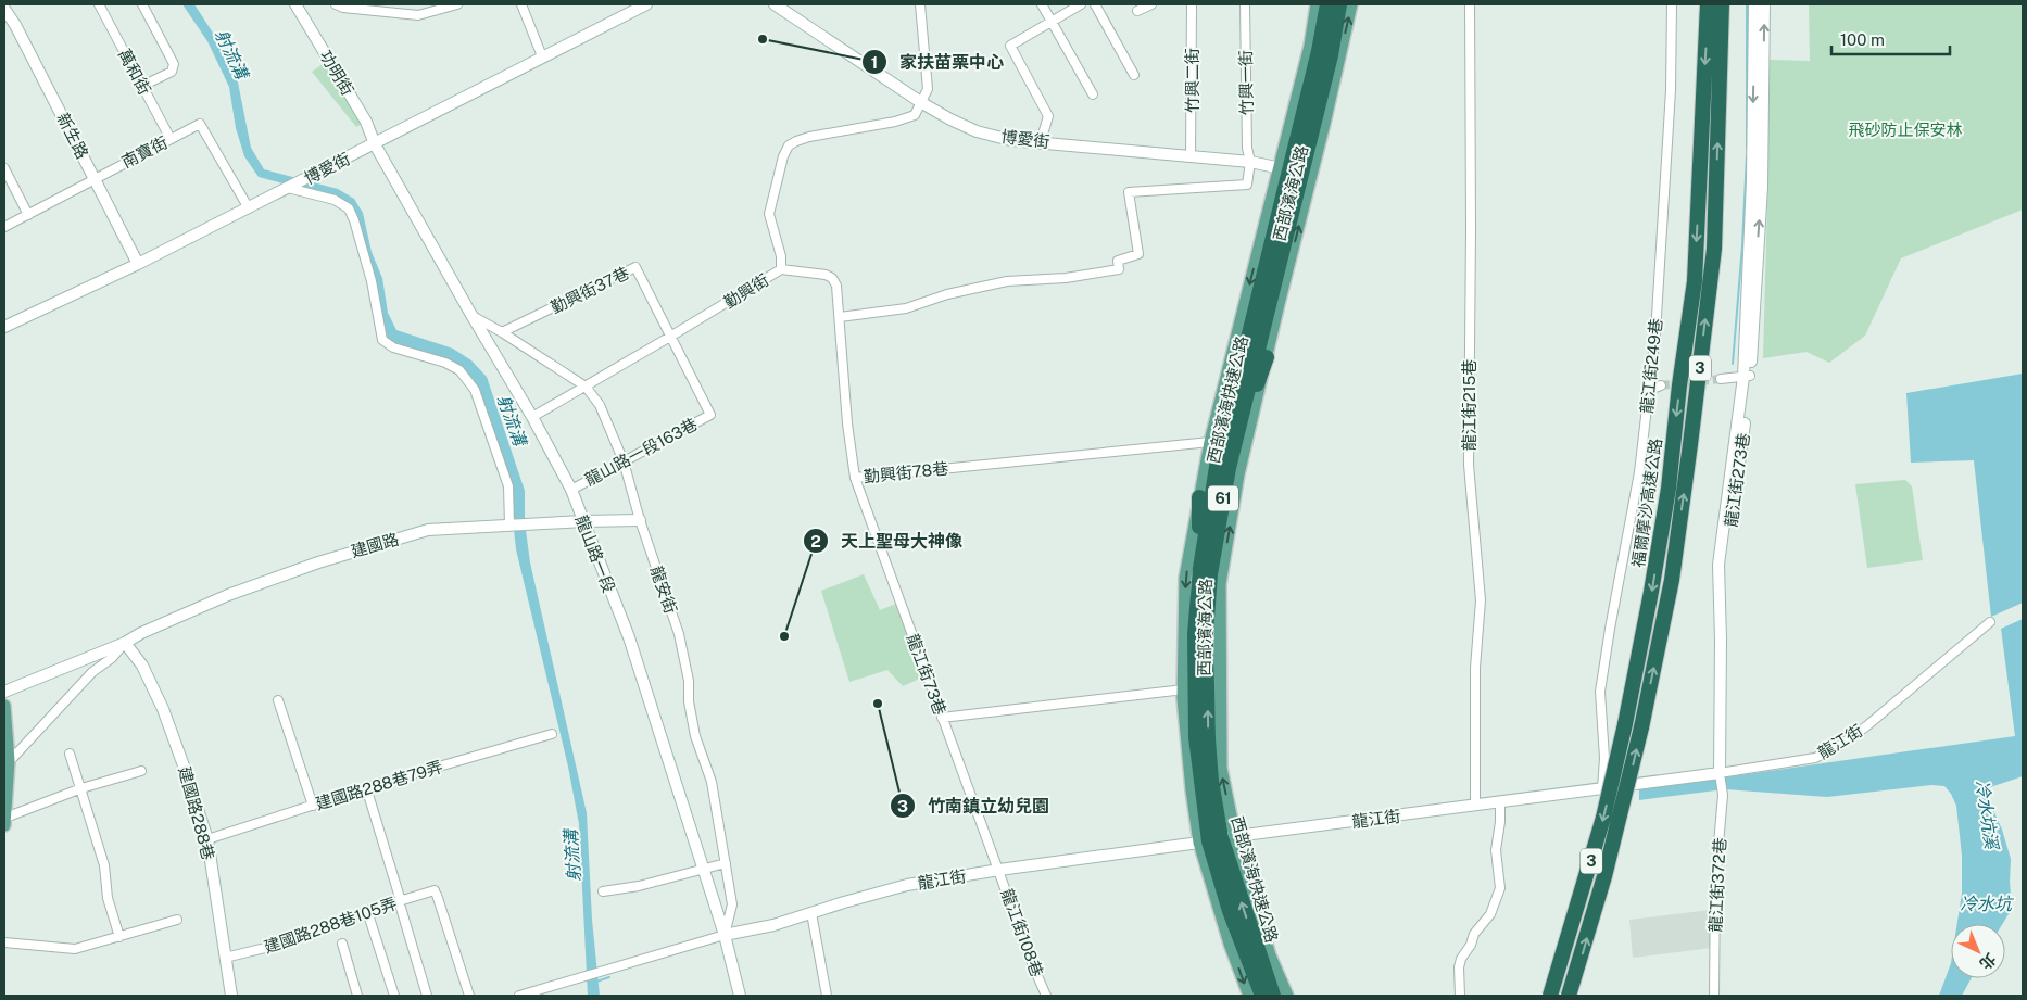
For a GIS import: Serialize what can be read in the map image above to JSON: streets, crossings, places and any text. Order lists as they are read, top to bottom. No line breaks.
{"streets":{"highway":["3","西部濱海快速公路","61","福爾摩沙高速公路"],"main road":["西部濱海公路"],"street":["萬和街","功明街","竹興二街","竹興一街","新生路","博愛街","南寶街","勤興街37巷","勤興街","龍江街249巷","龍江街215巷","龍山路一段163巷","勤興街78巷","龍江街273巷","建國路","龍山路一段","龍安街","龍江街73巷","龍江街","建國路288巷79弄","建國路288巷","龍江街372巷","建國路288巷105弄","龍江街108巷"]},"crossings":[["萬和街","南寶街"],["功明街","博愛街"],["功明街","龍山路一段"],["竹興二街","博愛街"],["竹興一街","博愛街"],["新生路","博愛街"],["新生路","南寶街"],["博愛街","南寶街"],["博愛街","西部濱海公路"],["博愛街","勤興街"],["博愛街","西部濱海快速公路"],["博愛街","龍山路一段"],["西部濱海公路","西部濱海快速公路"],["西部濱海公路","勤興街78巷"],["西部濱海公路","龍江街"],["勤興街37巷","勤興街"],["勤興街37巷","龍山路一段163巷"],["勤興街37巷","龍安街"],["勤興街","龍山路一段163巷"],["勤興街","勤興街78巷"],["勤興街","龍山路一段"],["勤興街","龍安街"],["龍江街249巷","龍江街"],["西部濱海快速公路","龍江街"],["龍江街215巷","龍江街"],["龍山路一段163巷","龍山路一段"],["龍山路一段163巷","龍安街"],["勤興街78巷","龍江街73巷"],["龍江街273巷","龍江街"],["龍江街273巷","龍江街372巷"],["建國路","龍山路一段"],["建國路","龍安街"],["建國路","建國路288巷"],["龍山路一段","龍安街"],["龍山路一段","龍江街"],["龍安街","龍江街"],["龍江街73巷","龍江街"],["龍江街73巷","龍江街108巷"],["龍江街","龍江街372巷"],["龍江街","龍江街108巷"],["建國路288巷79弄","建國路288巷"],["建國路288巷","建國路288巷105弄"]],"water":["射流溝","冷水坑溪","冷水坑"],"parks":["飛砂防止保安林"],"places":["家扶苗栗中心","天上聖母大神像","竹南鎮立幼兒園"],"scale_bar":"100 m","north":"bottom right"}
